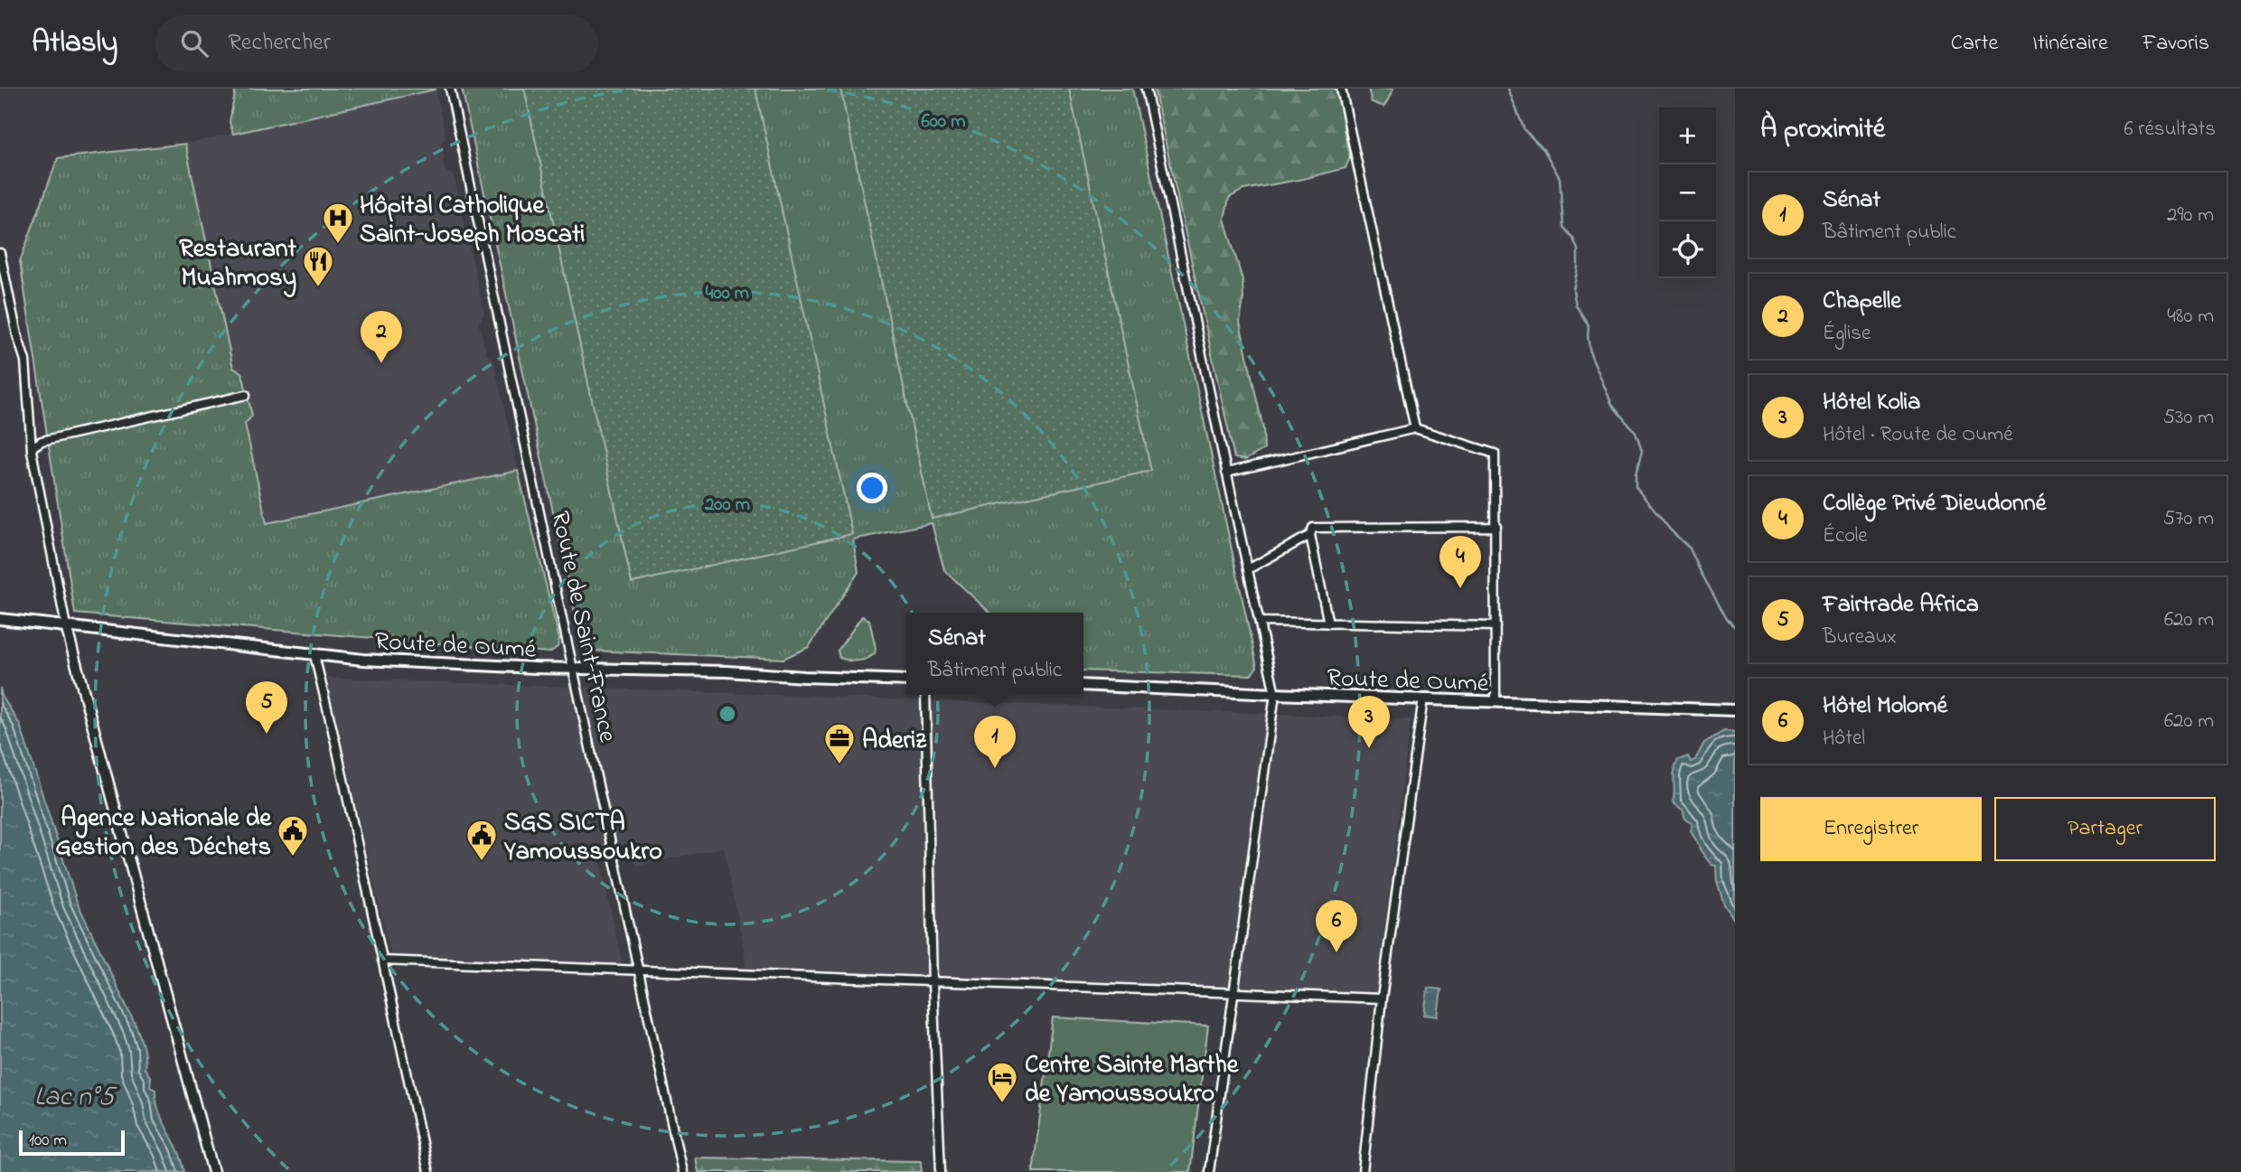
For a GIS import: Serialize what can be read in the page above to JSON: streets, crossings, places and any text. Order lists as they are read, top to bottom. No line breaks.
{"streets":{"main road":["Route de Oumé"],"street":["Route de Saint-France"]},"crossings":[["Route de Saint-France","Route de Oumé"]],"water":["Lac n°5"],"places":{"hospital":["Hôpital Catholique Saint-Joseph Moscati"],"restaurant":["Restaurant Muahmosy"],"office":["Aderiz"],"public building":["Agence Nationale de Gestion des Déchets","SGS SICTA Yamoussoukro"],"hotel":["Centre Sainte Marthe de Yamoussoukro"]},"scale_bar":"100 m","page":{"header":"Atlasly","search":"Rechercher","nav":["Carte","Itinéraire","Favoris"],"heading":["À proximité","6 résultats"],"map_buttons":["+","−"],"list":[{"mark":"1","name":"Sénat","note":"Bâtiment public","value":"290 m"},{"mark":"2","name":"Chapelle","note":"Église","value":"480 m"},{"mark":"3","name":"Hôtel Kolia","note":"Hôtel · Route de Oumé","value":"530 m"},{"mark":"4","name":"Collège Privé Dieudonné","note":"École","value":"570 m"},{"mark":"5","name":"Fairtrade Africa","note":"Bureaux","value":"620 m"},{"mark":"6","name":"Hôtel Molomé","note":"Hôtel","value":"620 m"}],"pins":["2","4","5","3","1","6"],"popup":["Sénat","Bâtiment public"],"buttons":["Enregistrer","Partager"],"scale":"100 m"},"rings":["600 m","400 m","200 m"]}
